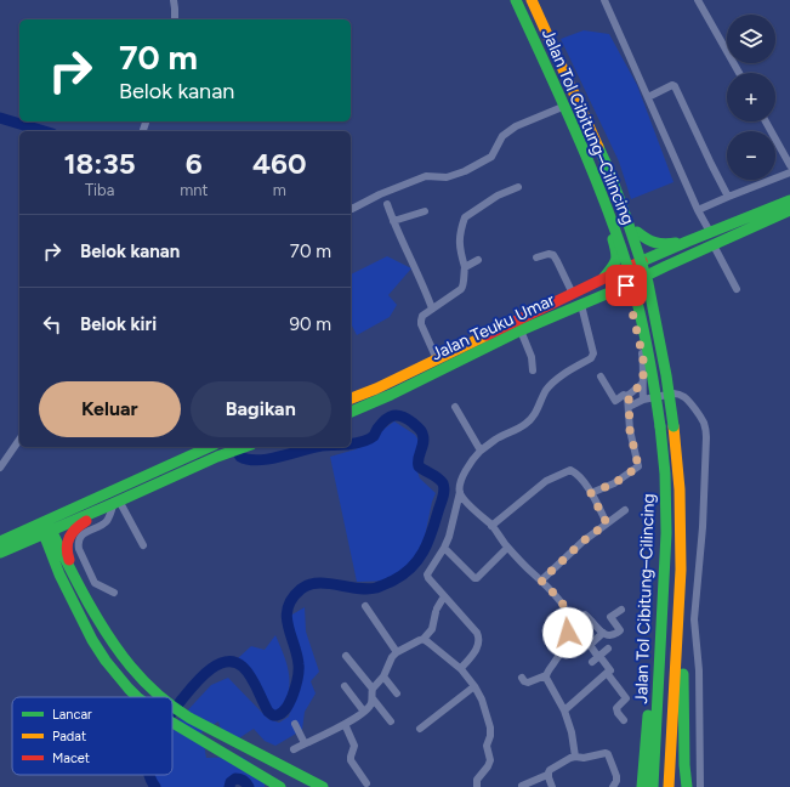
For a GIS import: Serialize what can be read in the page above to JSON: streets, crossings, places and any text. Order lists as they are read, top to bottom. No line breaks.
{"streets":{"highway":["Jalan Tol Cibitung–Cilincing","Jalan Teuku Umar"]},"legend":["Lancar","Padat","Macet"],"page":{"map_buttons":["+","−"],"turn":["70 m","Belok kanan"],"eta":["18:35","Tiba","6","mnt","460","m"],"list":[{"name":"Belok kanan","value":"70 m"},{"name":"Belok kiri","value":"90 m"}],"buttons":["Keluar","Bagikan"]}}
